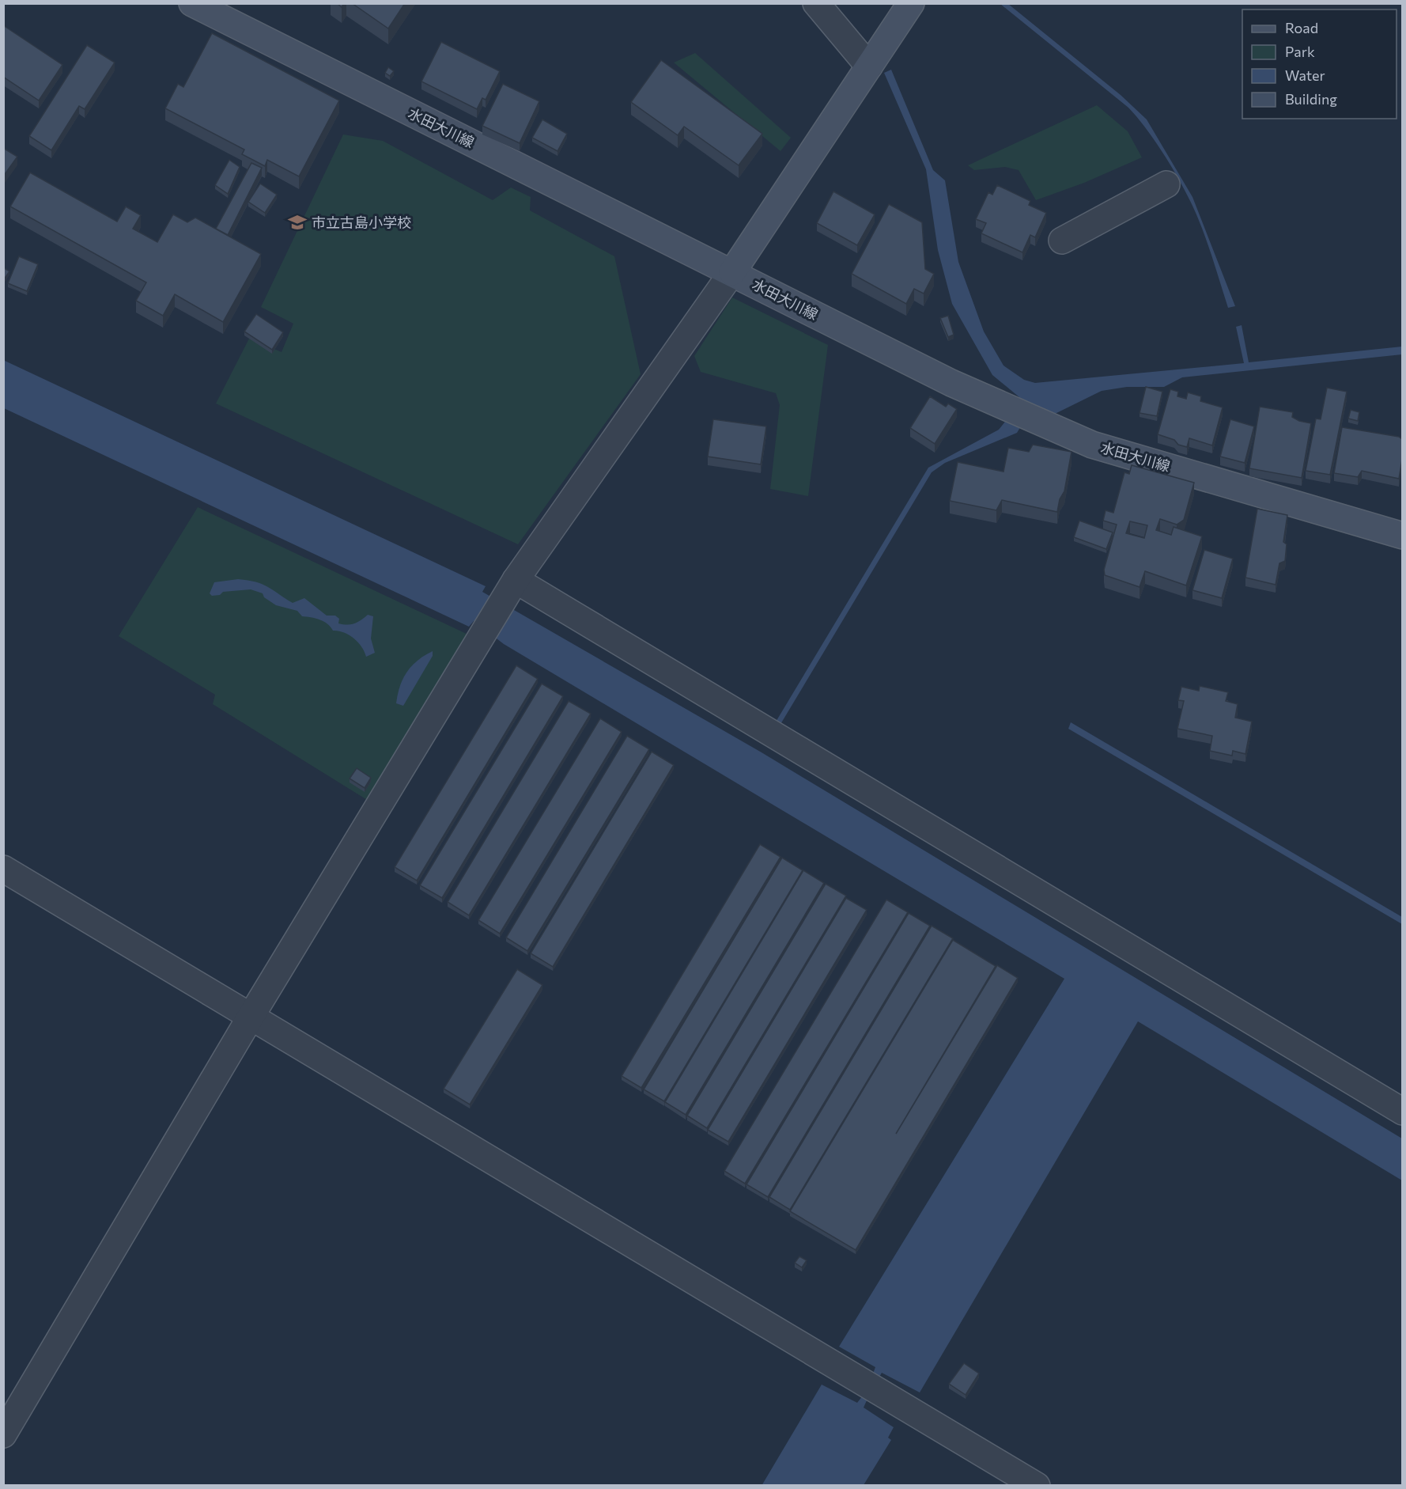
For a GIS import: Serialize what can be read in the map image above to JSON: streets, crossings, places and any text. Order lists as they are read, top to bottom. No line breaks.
{"streets":{"main road":["水田大川線"]},"places":{"school or university":["市立古島小学校"]},"legend":["Road","Park","Water","Building"]}
